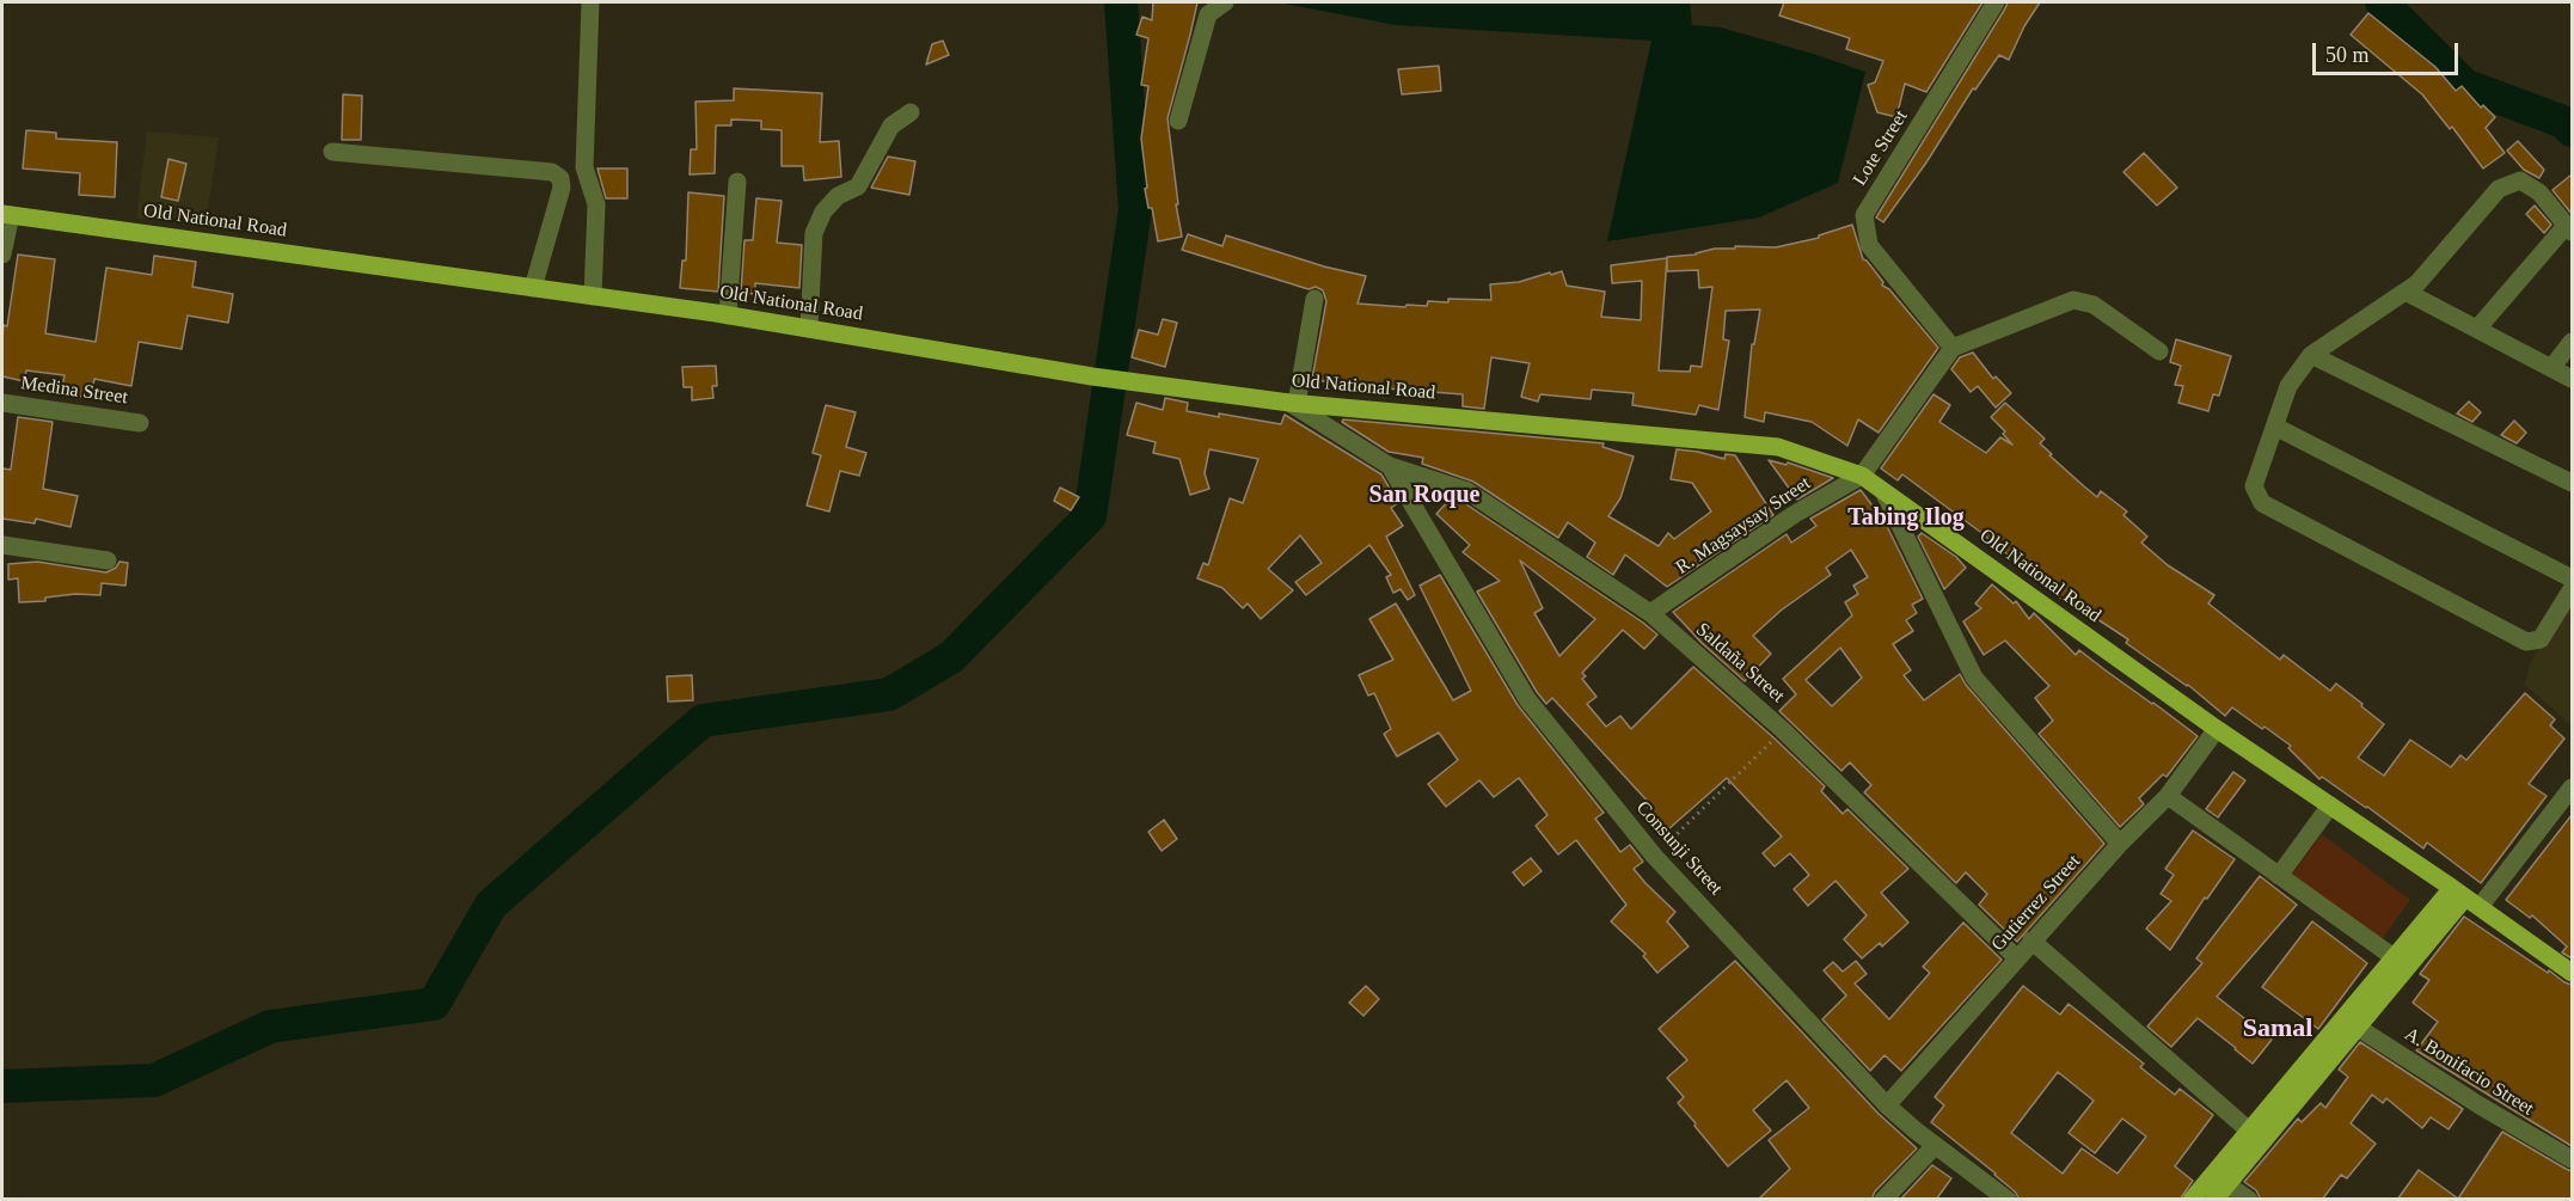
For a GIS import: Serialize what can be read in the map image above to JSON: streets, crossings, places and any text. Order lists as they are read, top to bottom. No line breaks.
{"streets":{"main road":["Old National Road"],"street":["Lote Street","Medina Street","R. Magsaysay Street","Saldaña Street","Consunji Street","Gutierrez Street","A. Bonifacio Street"]},"crossings":[["Old National Road","R. Magsaysay Street"],["Old National Road","Gutierrez Street"],["R. Magsaysay Street","Saldaña Street"],["Saldaña Street","Consunji Street"],["Saldaña Street","Gutierrez Street"],["Consunji Street","Gutierrez Street"]],"districts":["San Roque","Tabing Ilog","Samal"],"scale_bar":"50 m"}
